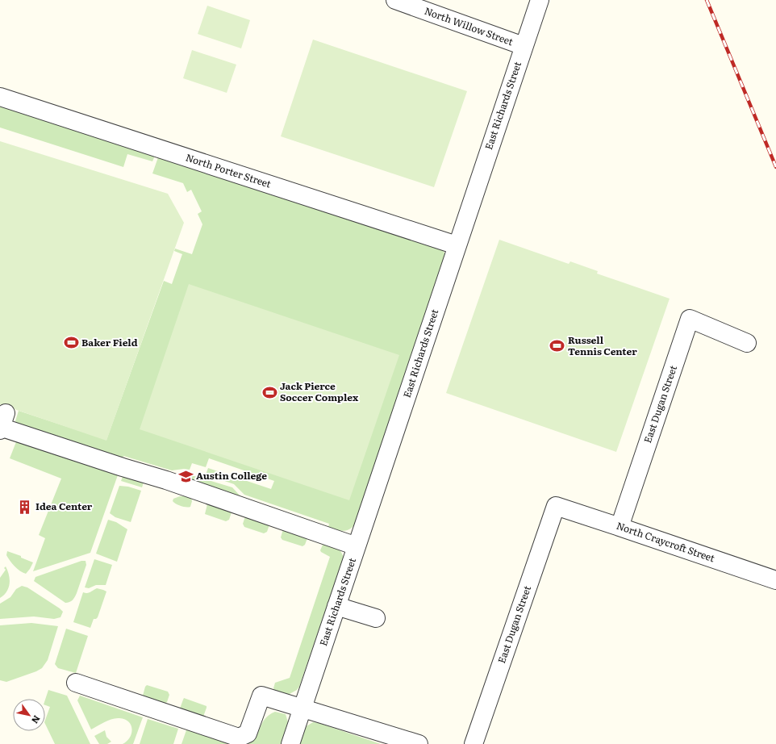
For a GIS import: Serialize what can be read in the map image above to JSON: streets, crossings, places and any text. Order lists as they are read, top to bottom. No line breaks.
{"streets":{"street":["North Willow Street","East Richards Street","North Porter Street","East Dugan Street","North Craycroft Street"]},"crossings":[["North Willow Street","East Richards Street"],["East Richards Street","North Porter Street"],["East Dugan Street","North Craycroft Street"]],"places":{"sports":["Baker Field","Russell Tennis Center","Jack Pierce Soccer Complex"],"school or university":["Austin College"],"building":["Idea Center"]},"north":"bottom right"}
